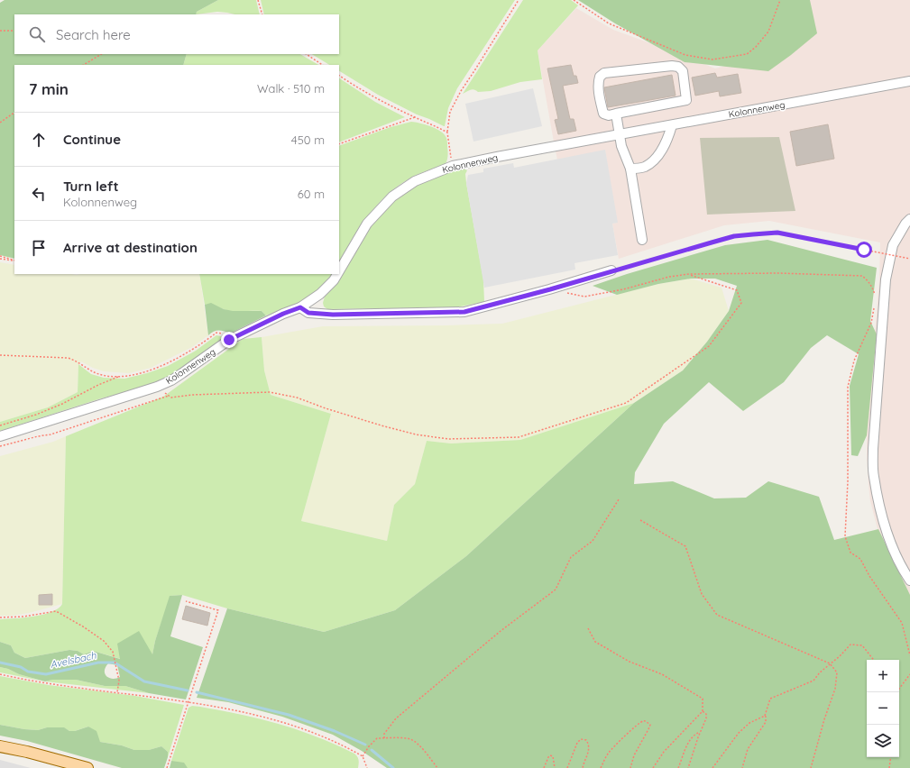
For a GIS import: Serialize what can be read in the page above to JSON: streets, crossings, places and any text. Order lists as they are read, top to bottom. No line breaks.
{"streets":{"street":["Kolonnenweg"]},"water":["Avelsbach"],"page":{"search":"Search here","heading":["7 min","Walk · 510 m"],"list":[["Continue","450 m"],["Turn left","Kolonnenweg","60 m"],"Arrive at destination"],"map_buttons":["+","−"]}}
